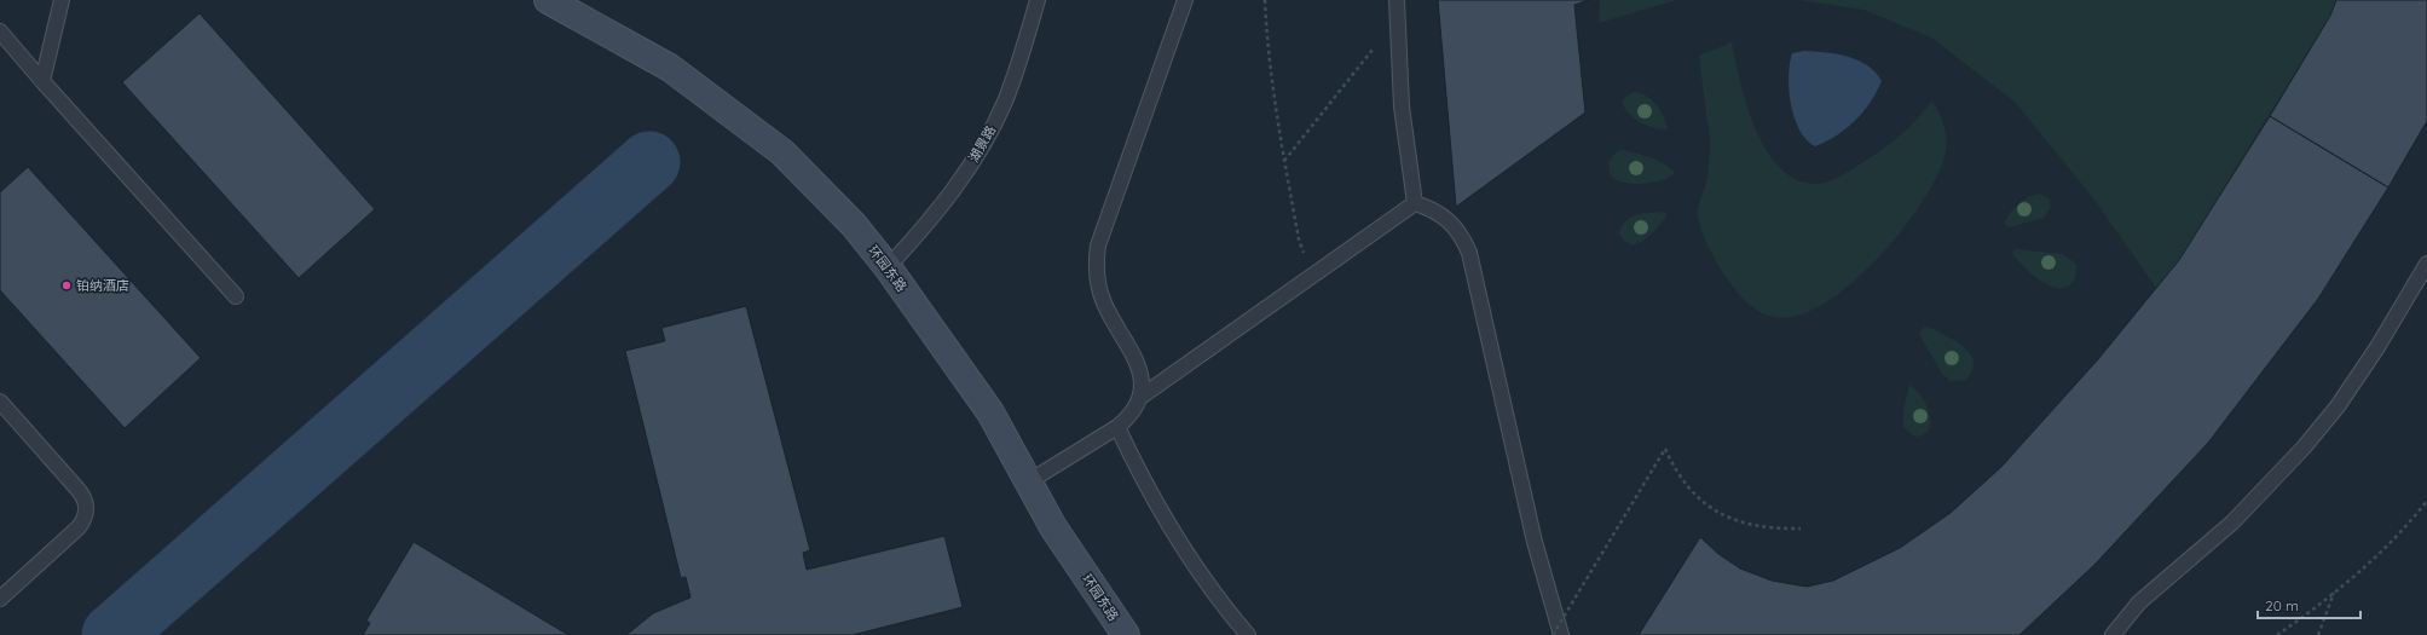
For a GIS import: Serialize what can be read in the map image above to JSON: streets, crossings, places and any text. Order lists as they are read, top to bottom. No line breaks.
{"streets":{"street":["环园东路"],"lane":["湖景路"]},"crossings":[["湖景路","环园东路"]],"places":["铂纳酒店"],"scale_bar":"20 m"}
